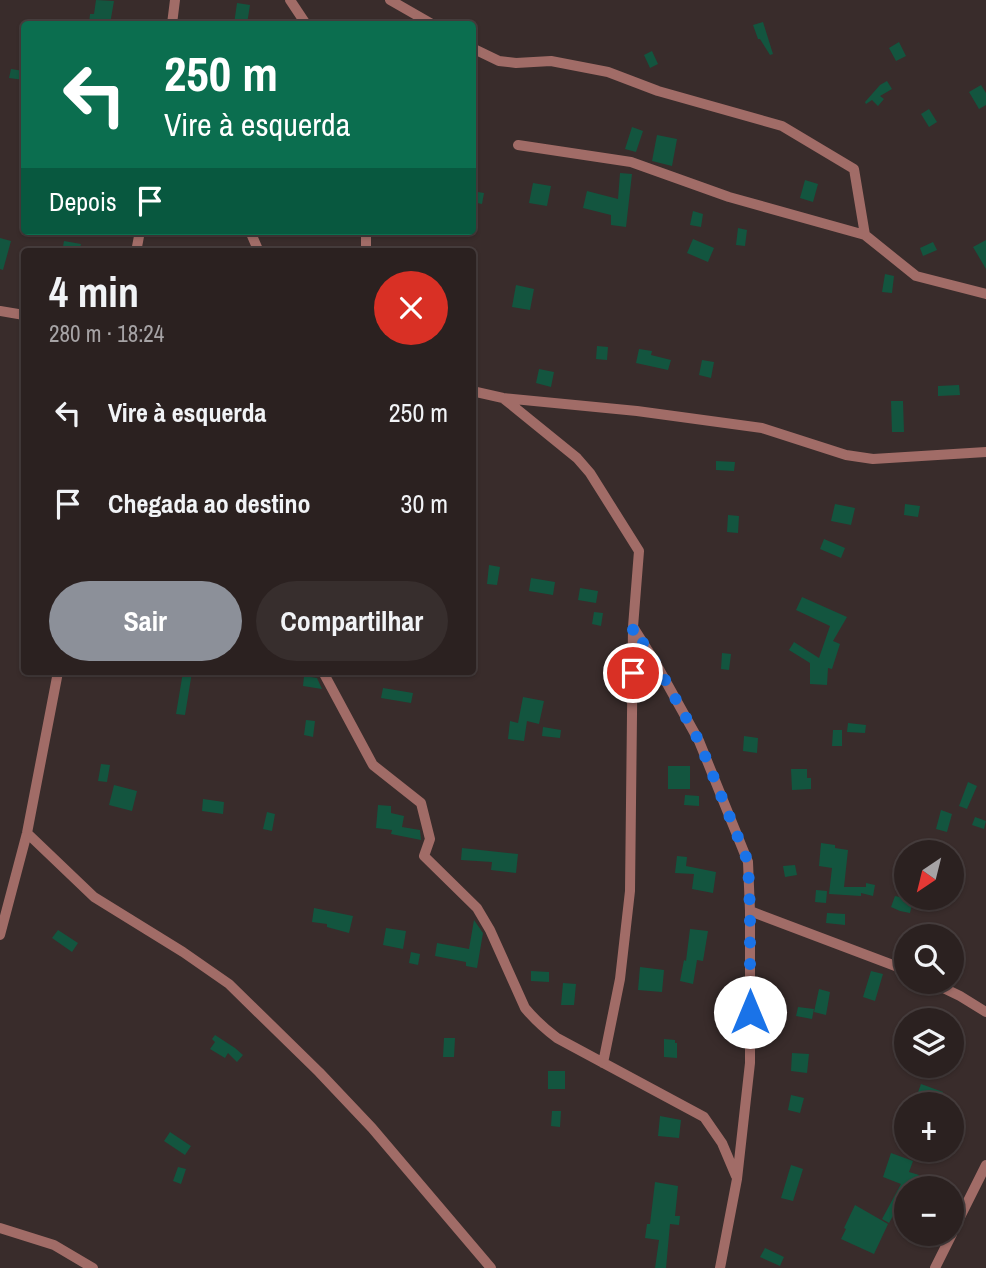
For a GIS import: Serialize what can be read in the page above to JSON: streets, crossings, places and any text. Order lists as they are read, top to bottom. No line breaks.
{"north":"bottom left","page":{"turn":["250 m","Vire à esquerda"],"then":"Depois","heading":["4 min","280 m · 18:24"],"list":[{"name":"Vire à esquerda","value":"250 m"},{"name":"Chegada ao destino","value":"30 m"}],"buttons":["Sair","Compartilhar"],"map_buttons":["+","−"]}}
